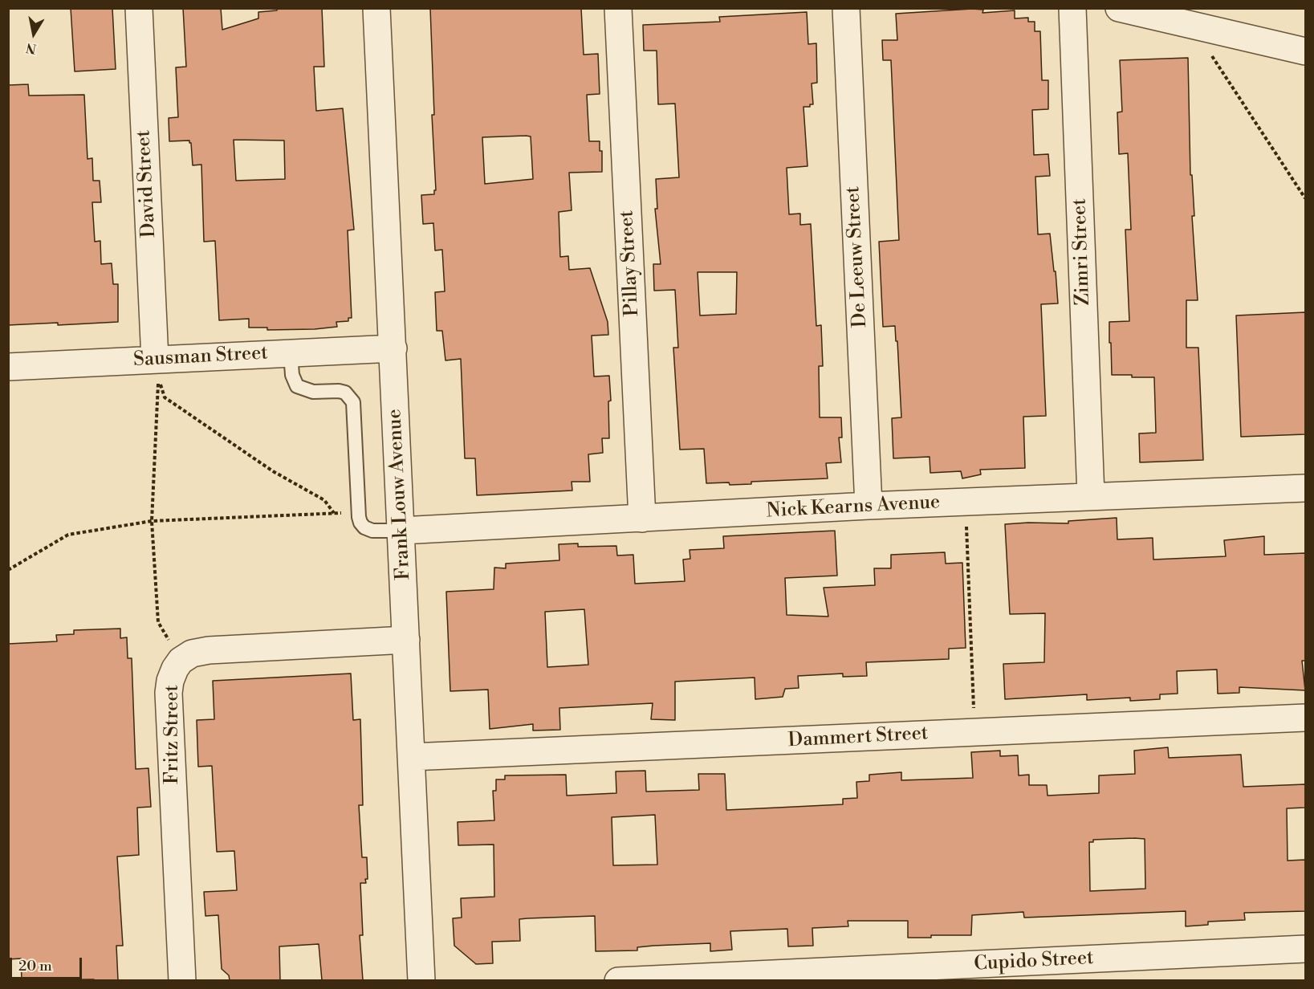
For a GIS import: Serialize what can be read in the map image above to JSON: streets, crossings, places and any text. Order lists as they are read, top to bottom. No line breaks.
{"streets":{"street":["David Street","Zimri Street","De Leeuw Street","Pillay Street","Sausman Street","Frank Louw Avenue","Nick Kearns Avenue","Fritz Street","Dammert Street","Cupido Street"]},"crossings":[["David Street","Sausman Street"],["Zimri Street","Nick Kearns Avenue"],["De Leeuw Street","Nick Kearns Avenue"],["Pillay Street","Nick Kearns Avenue"],["Sausman Street","Frank Louw Avenue"],["Frank Louw Avenue","Nick Kearns Avenue"],["Frank Louw Avenue","Fritz Street"],["Frank Louw Avenue","Dammert Street"]],"scale_bar":"20 m","north":"bottom"}
